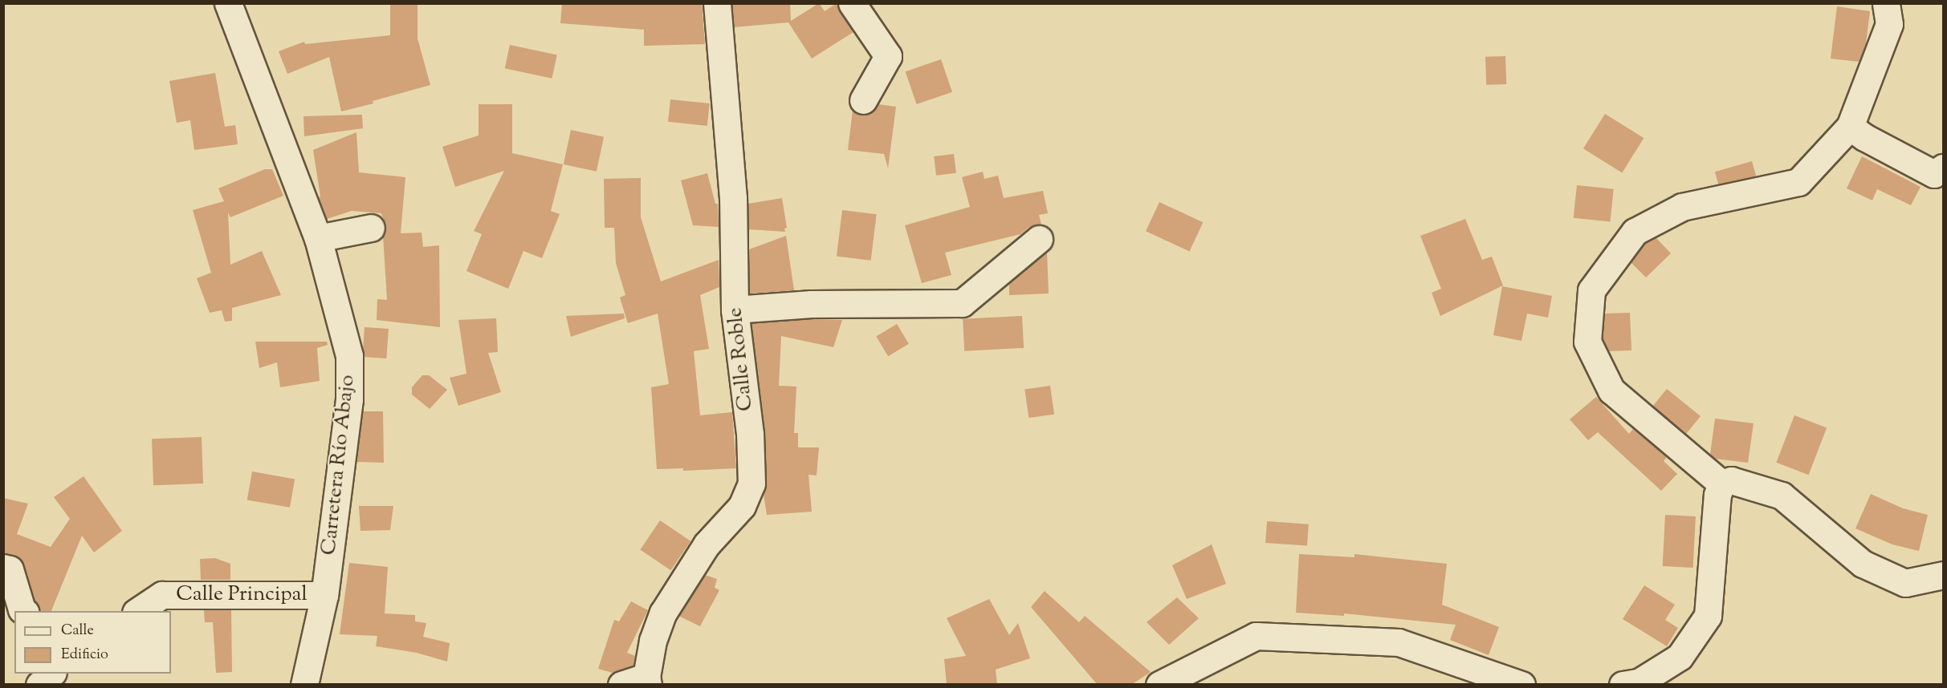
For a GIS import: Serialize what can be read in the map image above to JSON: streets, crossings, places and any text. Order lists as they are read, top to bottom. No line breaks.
{"streets":{"street":["Calle Roble","Carretera Río Abajo","Calle Principal"]},"crossings":[["Carretera Río Abajo","Calle Principal"]],"legend":["Calle","Edificio"]}
